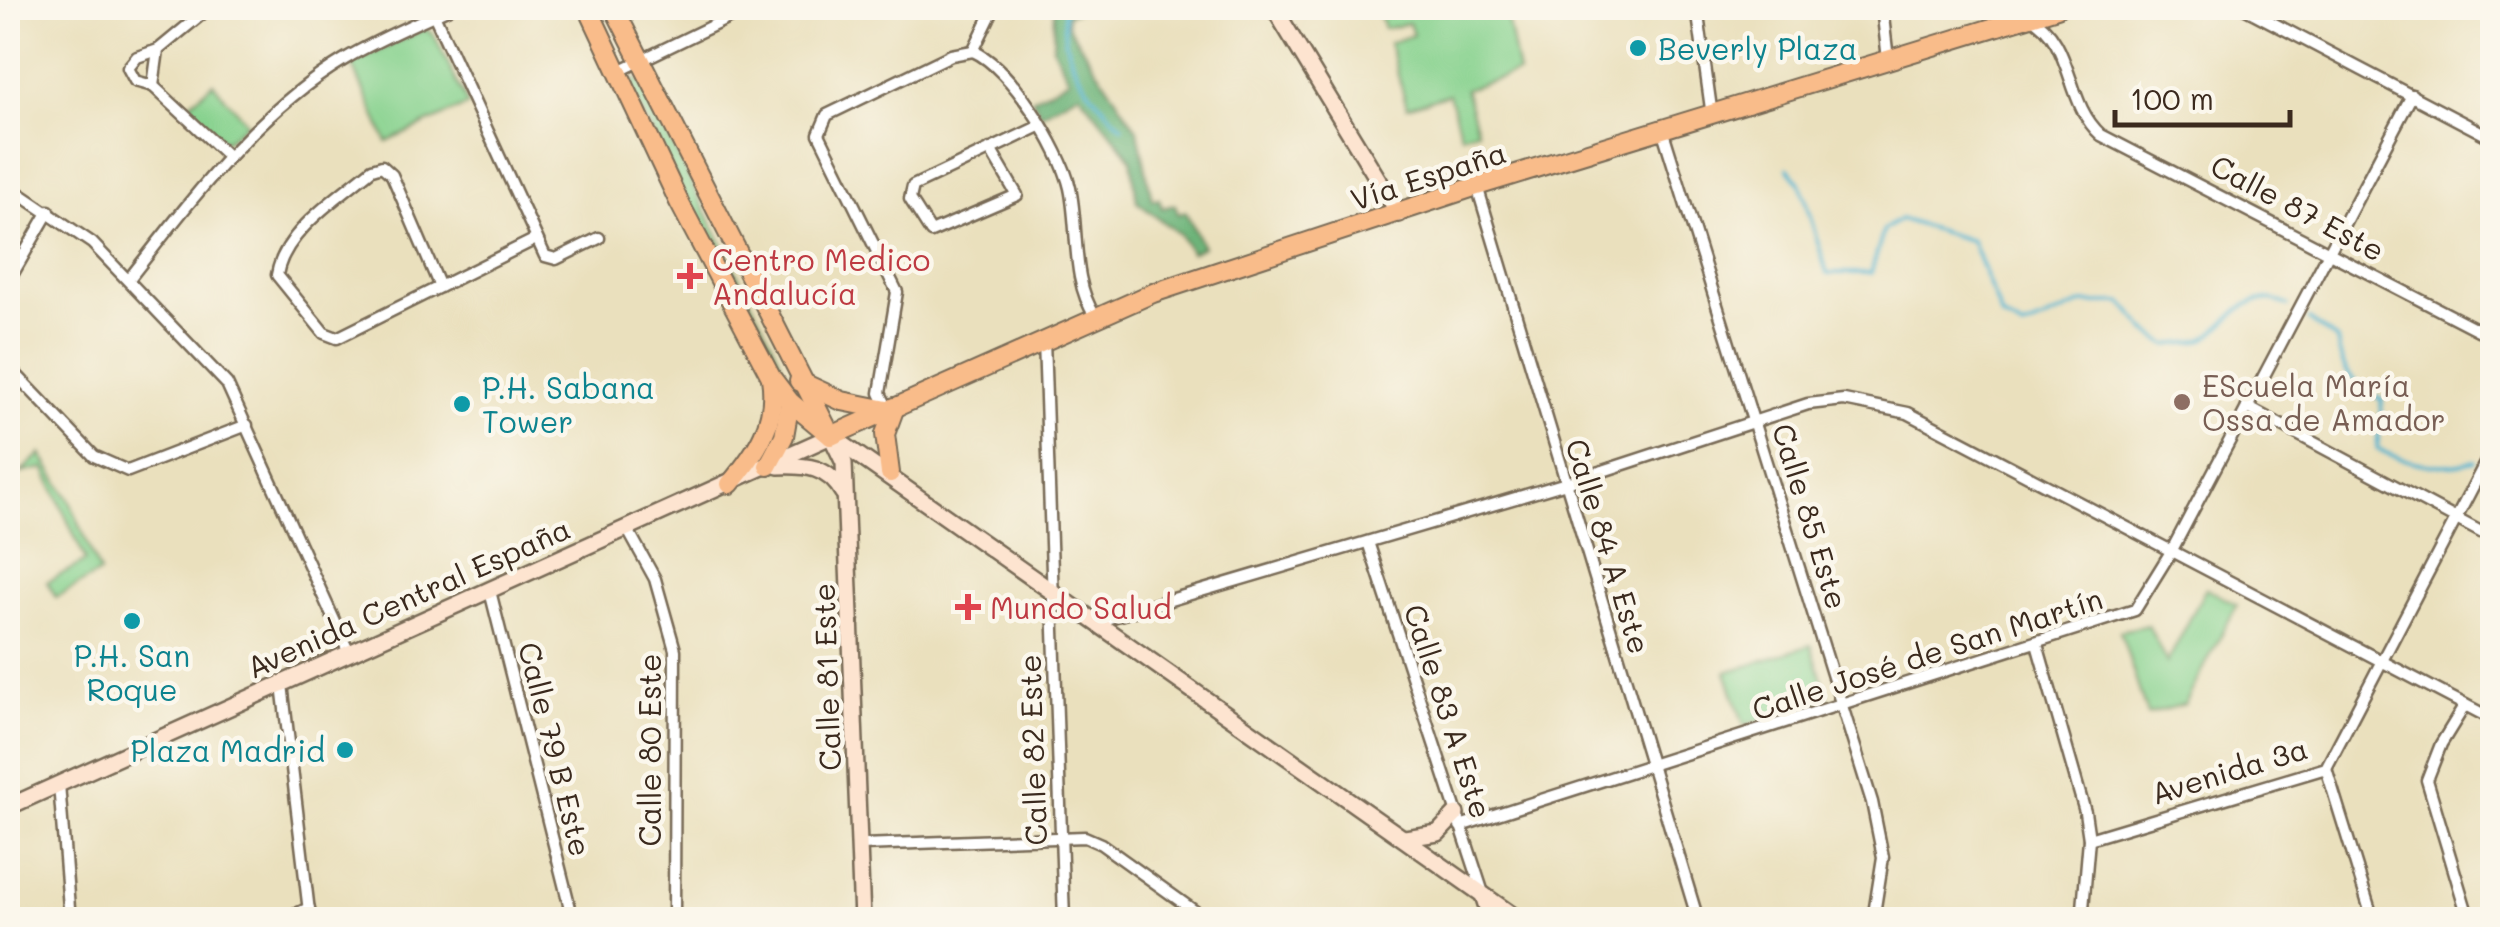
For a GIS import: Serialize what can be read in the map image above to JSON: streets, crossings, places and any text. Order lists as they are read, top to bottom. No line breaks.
{"streets":{"main road":["Vía España","Avenida Central España","Calle 81 Este"],"street":["Calle 87 Este","Calle 85 Este","Calle 84 A Este","Calle José de San Martín","Calle 83 A Este","Calle 79 B Este","Calle 80 Este","Calle 82 Este","Avenida 3a"]},"crossings":[["Vía España","Calle 87 Este"],["Vía España","Calle 85 Este"],["Vía España","Calle 84 A Este"],["Vía España","Avenida Central España"],["Vía España","Calle 81 Este"],["Vía España","Calle 82 Este"],["Calle 87 Este","Calle José de San Martín"],["Calle 85 Este","Calle José de San Martín"],["Calle 84 A Este","Calle José de San Martín"],["Avenida Central España","Calle 81 Este"],["Avenida Central España","Calle 79 B Este"],["Avenida Central España","Calle 80 Este"],["Calle José de San Martín","Calle 83 A Este"]],"places":{"other":["Beverly Plaza","EScuela María Ossa de Amador","P.H. Sabana Tower","P.H. San Roque","Plaza Madrid"],"health":["Centro Medico Andalucía","Mundo Salud"]},"scale_bar":"100 m"}
